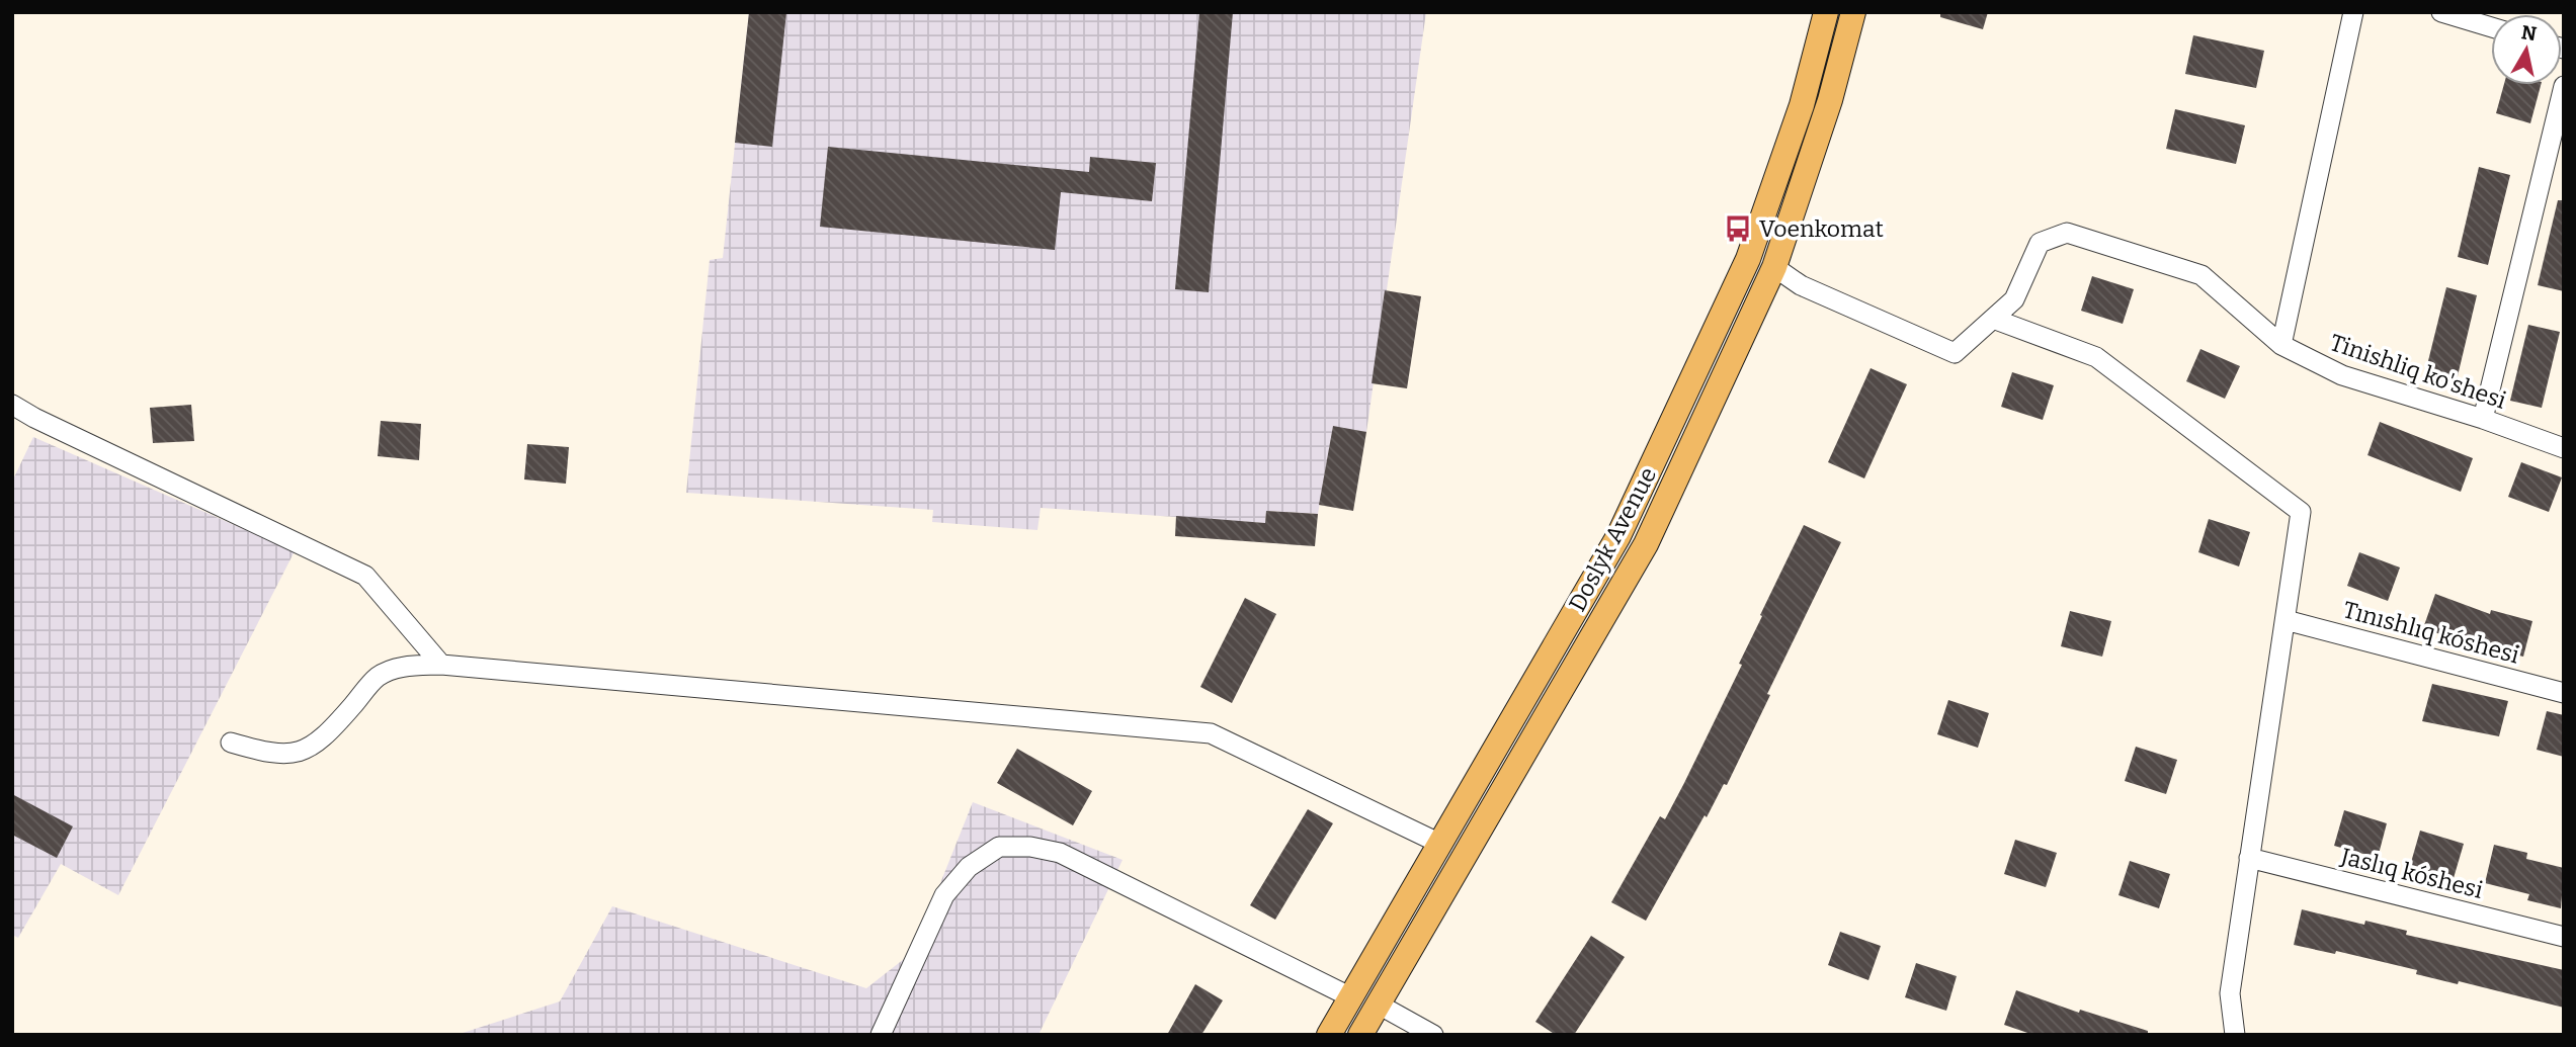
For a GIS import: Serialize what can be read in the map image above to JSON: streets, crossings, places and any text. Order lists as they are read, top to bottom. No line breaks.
{"streets":{"main road":["Doslyk Avenue"],"street":["Tinishliq ko'shesi","Tınıshlıq kóshesi","Jaslıq kóshesi"]},"crossings":[["Tinishliq ko'shesi","Doslyk Avenue"]],"places":{"bus stop":["Voenkomat"]},"north":"top"}
